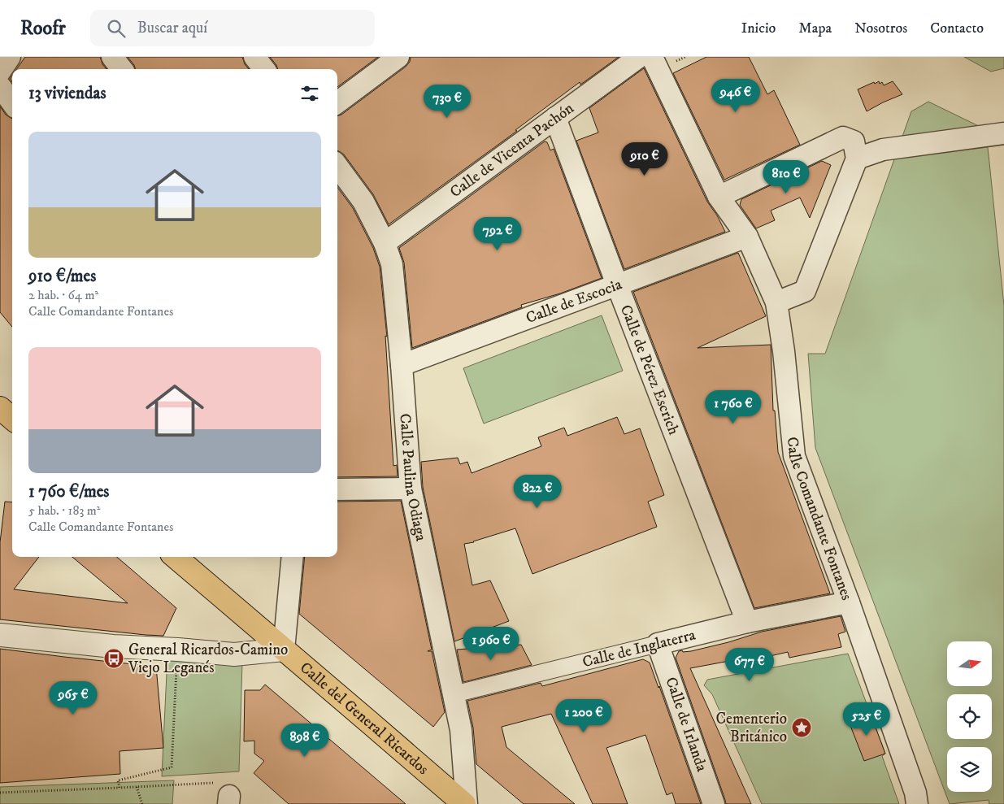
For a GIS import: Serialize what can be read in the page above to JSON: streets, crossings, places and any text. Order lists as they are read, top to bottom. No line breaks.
{"streets":{"main road":["Calle del General Ricardos"],"street":["Calle de Vicenta Pachón","Calle de Escocia","Calle de Pérez Escrich","Calle Paulina Odiaga","Calle Comandante Fontanes","Calle de Inglaterra","Calle de Irlanda"]},"crossings":[["Calle de Vicenta Pachón","Calle de Pérez Escrich"],["Calle de Vicenta Pachón","Calle Paulina Odiaga"],["Calle de Escocia","Calle de Pérez Escrich"],["Calle de Escocia","Calle Paulina Odiaga"],["Calle de Escocia","Calle Comandante Fontanes"],["Calle de Pérez Escrich","Calle de Inglaterra"],["Calle Paulina Odiaga","Calle de Inglaterra"],["Calle Paulina Odiaga","Calle del General Ricardos"],["Calle Comandante Fontanes","Calle de Inglaterra"],["Calle de Inglaterra","Calle de Irlanda"]],"places":{"bus stop":["General Ricardos-Camino Viejo Leganés"],"place":["Cementerio Británico"]},"north":"right","page":{"header":"Roofr","search":"Buscar aquí","nav":["Inicio","Mapa","Nosotros","Contacto"],"heading":"13 viviendas","price":["946 €","730 €","910 €","810 €","792 €","1 760 €","822 €","1 960 €","677 €","965 €","1 200 €","525 €","898 €"],"list":[{"name":"910 €/mes","note":"2 hab. · 64 m² · Calle Comandante Fontanes"},{"name":"1 760 €/mes","note":"5 hab. · 183 m² · Calle Comandante Fontanes"}]}}
